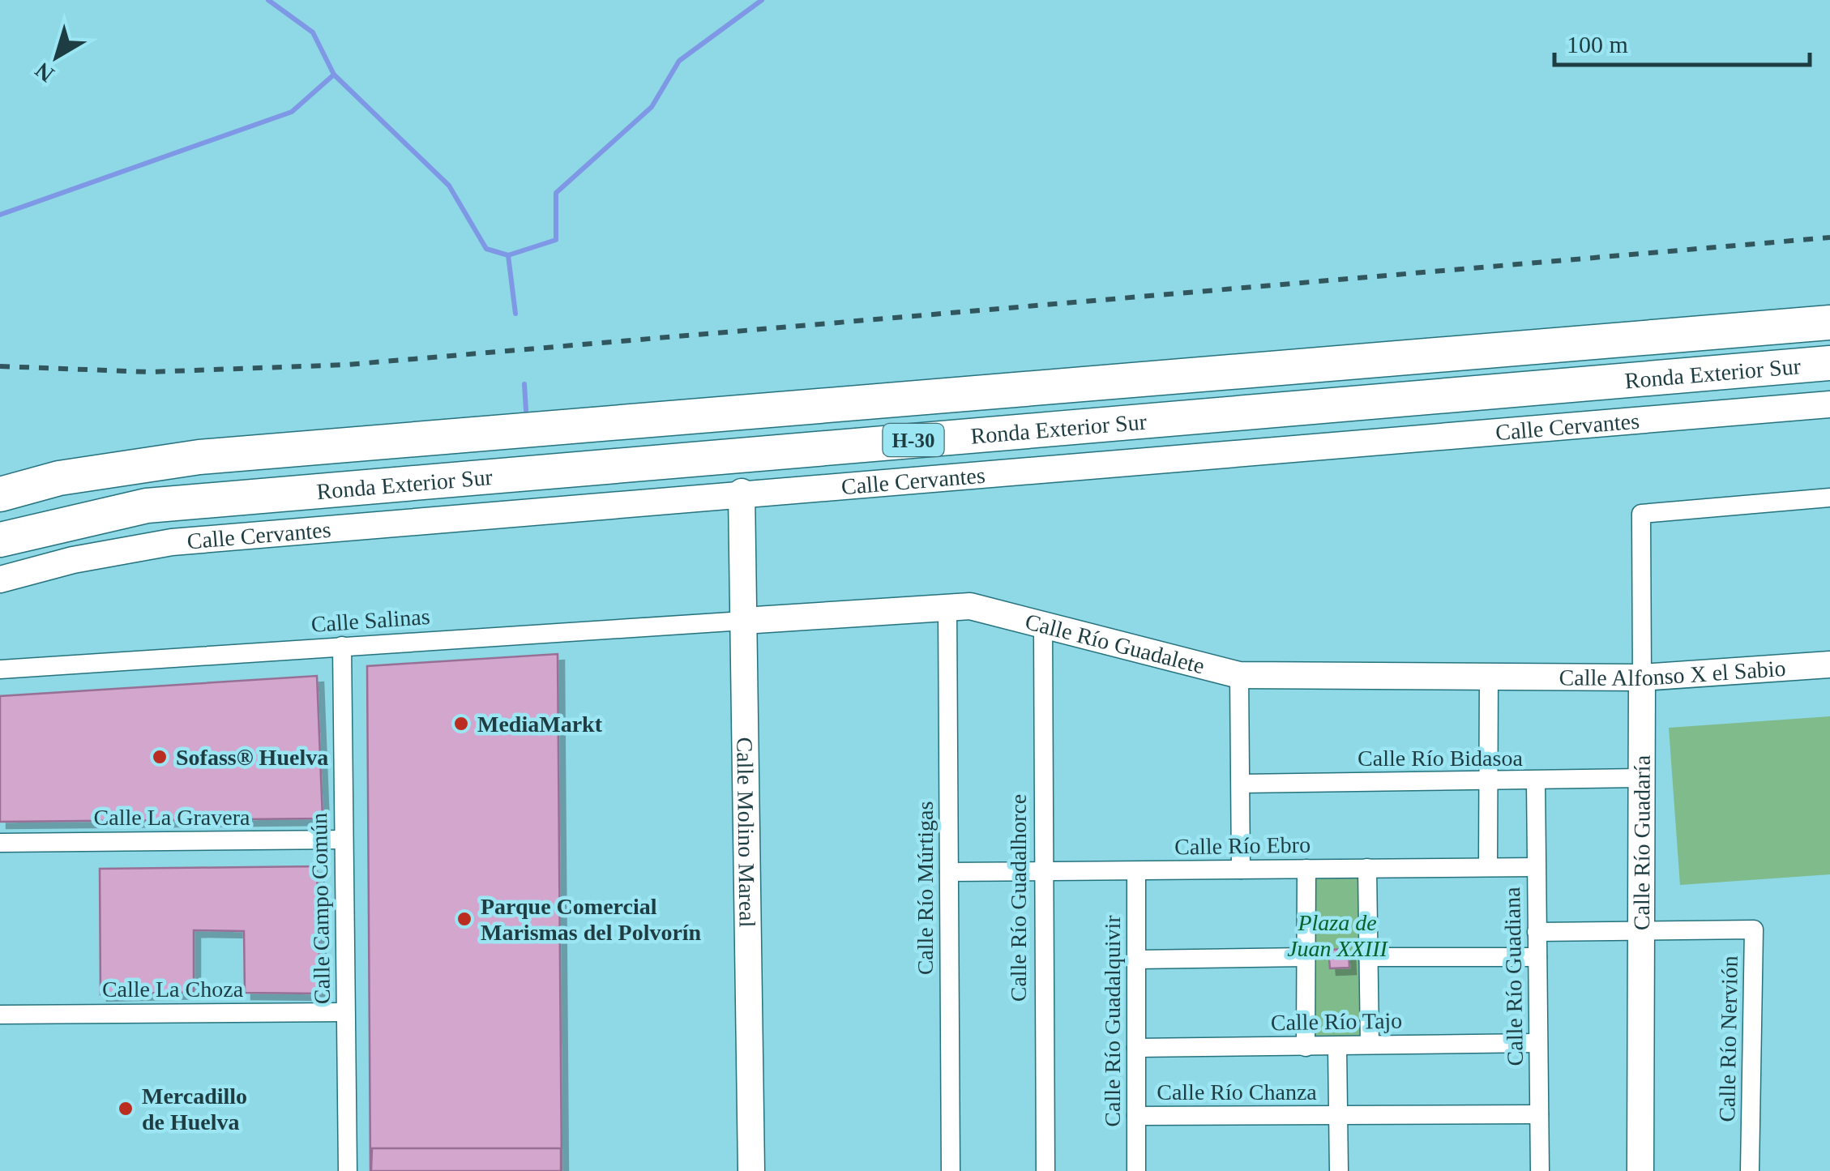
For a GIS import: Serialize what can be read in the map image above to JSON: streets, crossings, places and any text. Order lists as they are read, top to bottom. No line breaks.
{"streets":{"highway":["Ronda Exterior Sur","H-30"],"street":["Calle Cervantes","Calle Salinas","Calle Río Guadalete","Calle Alfonso X el Sabio","Calle Río Bidasoa","Calle La Gravera","Calle Molino Mareal","Calle Río Guadaría","Calle Río Ebro","Calle Río Múrtigas","Calle Río Guadalhorce","Calle Campo Común","Calle Río Guadiana","Calle La Choza","Calle Río Guadalquivir","Calle Río Tajo","Calle Río Nervión","Calle Río Chanza"]},"crossings":[["Calle Cervantes","Calle Molino Mareal"],["Calle Salinas","Calle Río Guadalete"],["Calle Salinas","Calle Molino Mareal"],["Calle Salinas","Calle Campo Común"],["Calle Río Guadalete","Calle Alfonso X el Sabio"],["Calle Río Guadalete","Calle Molino Mareal"],["Calle Río Guadalete","Calle Río Múrtigas"],["Calle Río Guadalete","Calle Río Guadalhorce"],["Calle Alfonso X el Sabio","Calle Río Guadaría"],["Calle Río Bidasoa","Calle Río Guadaría"],["Calle Río Bidasoa","Calle Río Guadiana"],["Calle La Gravera","Calle Campo Común"],["Calle Río Guadaría","Calle Río Nervión"],["Calle Río Ebro","Calle Río Múrtigas"],["Calle Río Ebro","Calle Río Guadalhorce"],["Calle Río Ebro","Calle Río Guadiana"],["Calle Río Ebro","Calle Río Guadalquivir"],["Calle Campo Común","Calle La Choza"],["Calle Río Guadiana","Calle Río Tajo"],["Calle Río Guadiana","Calle Río Nervión"],["Calle Río Guadiana","Calle Río Chanza"],["Calle Río Guadalquivir","Calle Río Tajo"],["Calle Río Guadalquivir","Calle Río Chanza"]],"parks":["Plaza de Juan XXIII"],"places":["MediaMarkt","Sofass® Huelva","Parque Comercial Marismas del Polvorín","Mercadillo de Huelva"],"scale_bar":"100 m","north":"bottom left"}
